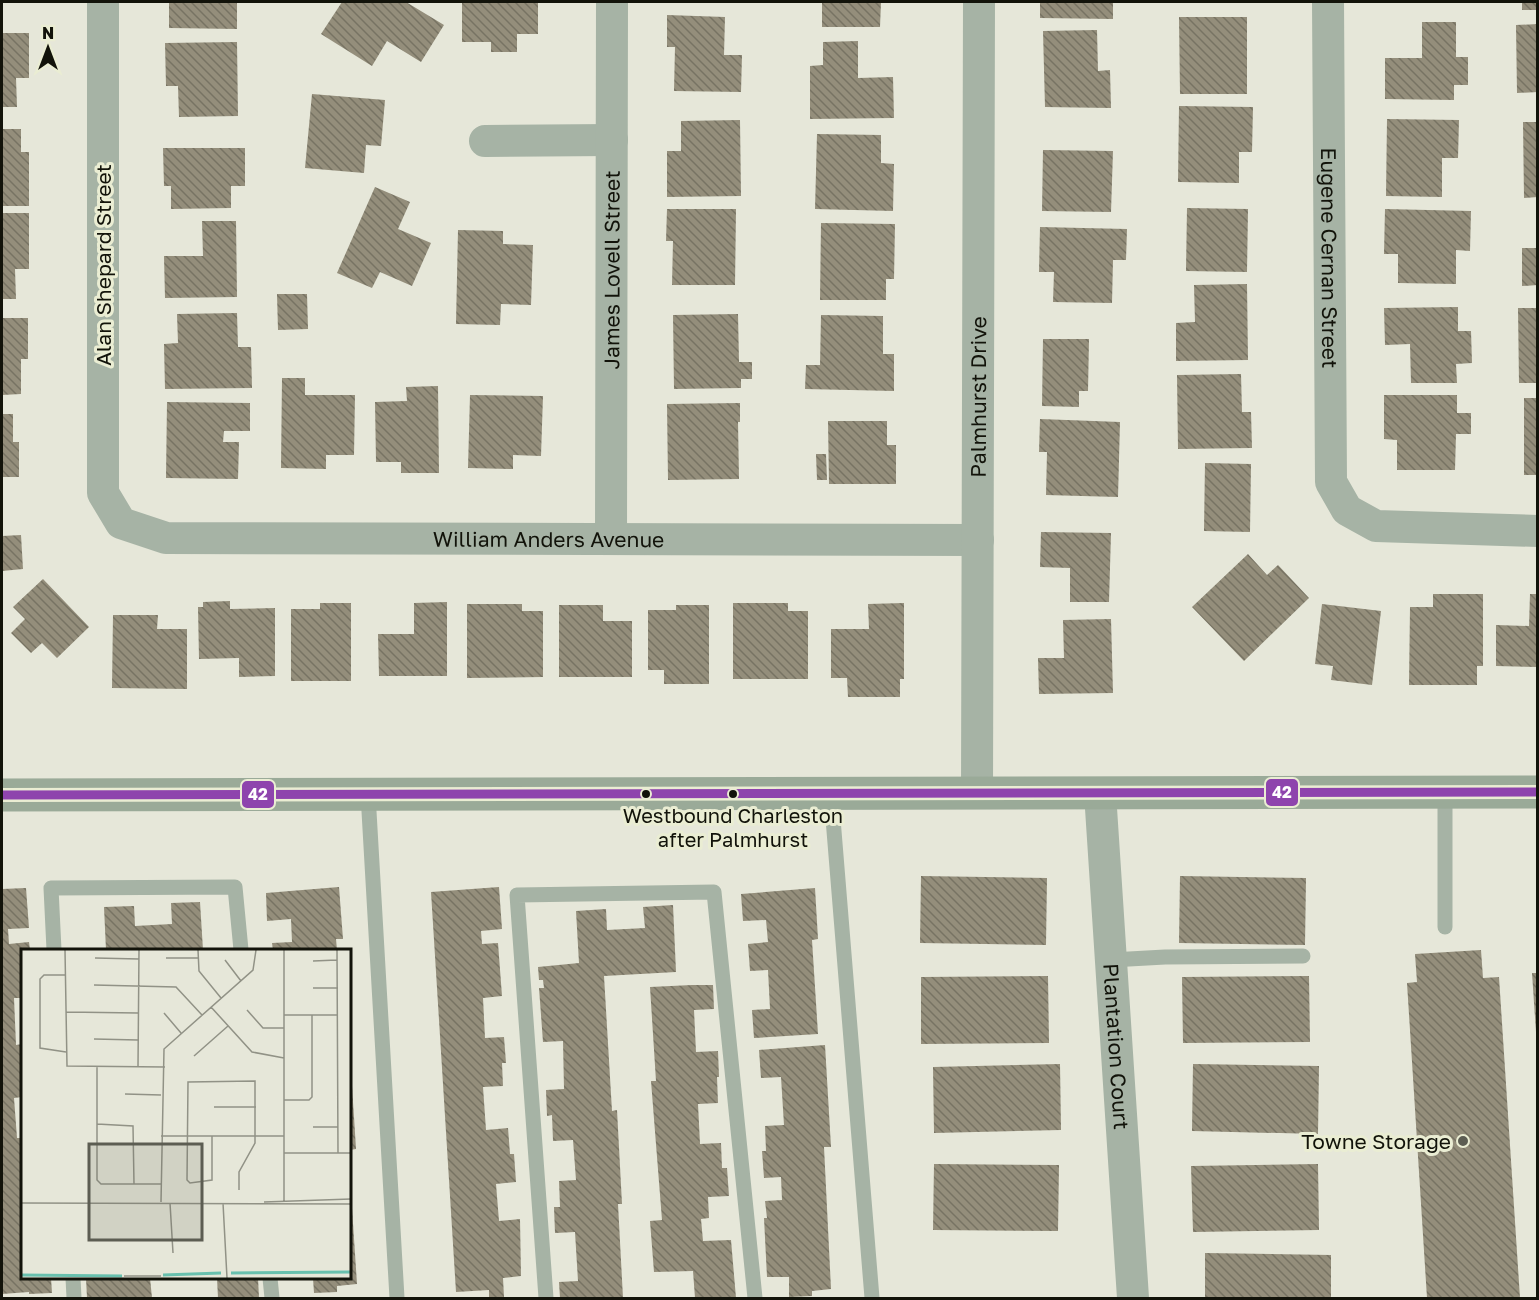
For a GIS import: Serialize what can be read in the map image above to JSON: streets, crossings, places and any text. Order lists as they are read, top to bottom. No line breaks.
{"streets":{"street":["Eugene Cernan Street","Alan Shepard Street","James Lovell Street","Palmhurst Drive","William Anders Avenue","Plantation Court"]},"crossings":[["Alan Shepard Street","William Anders Avenue"],["James Lovell Street","William Anders Avenue"],["Palmhurst Drive","William Anders Avenue"]],"places":["Westbound Charleston after Palmhurst","Towne Storage"],"lines":["transit line 42"],"north":"top"}
